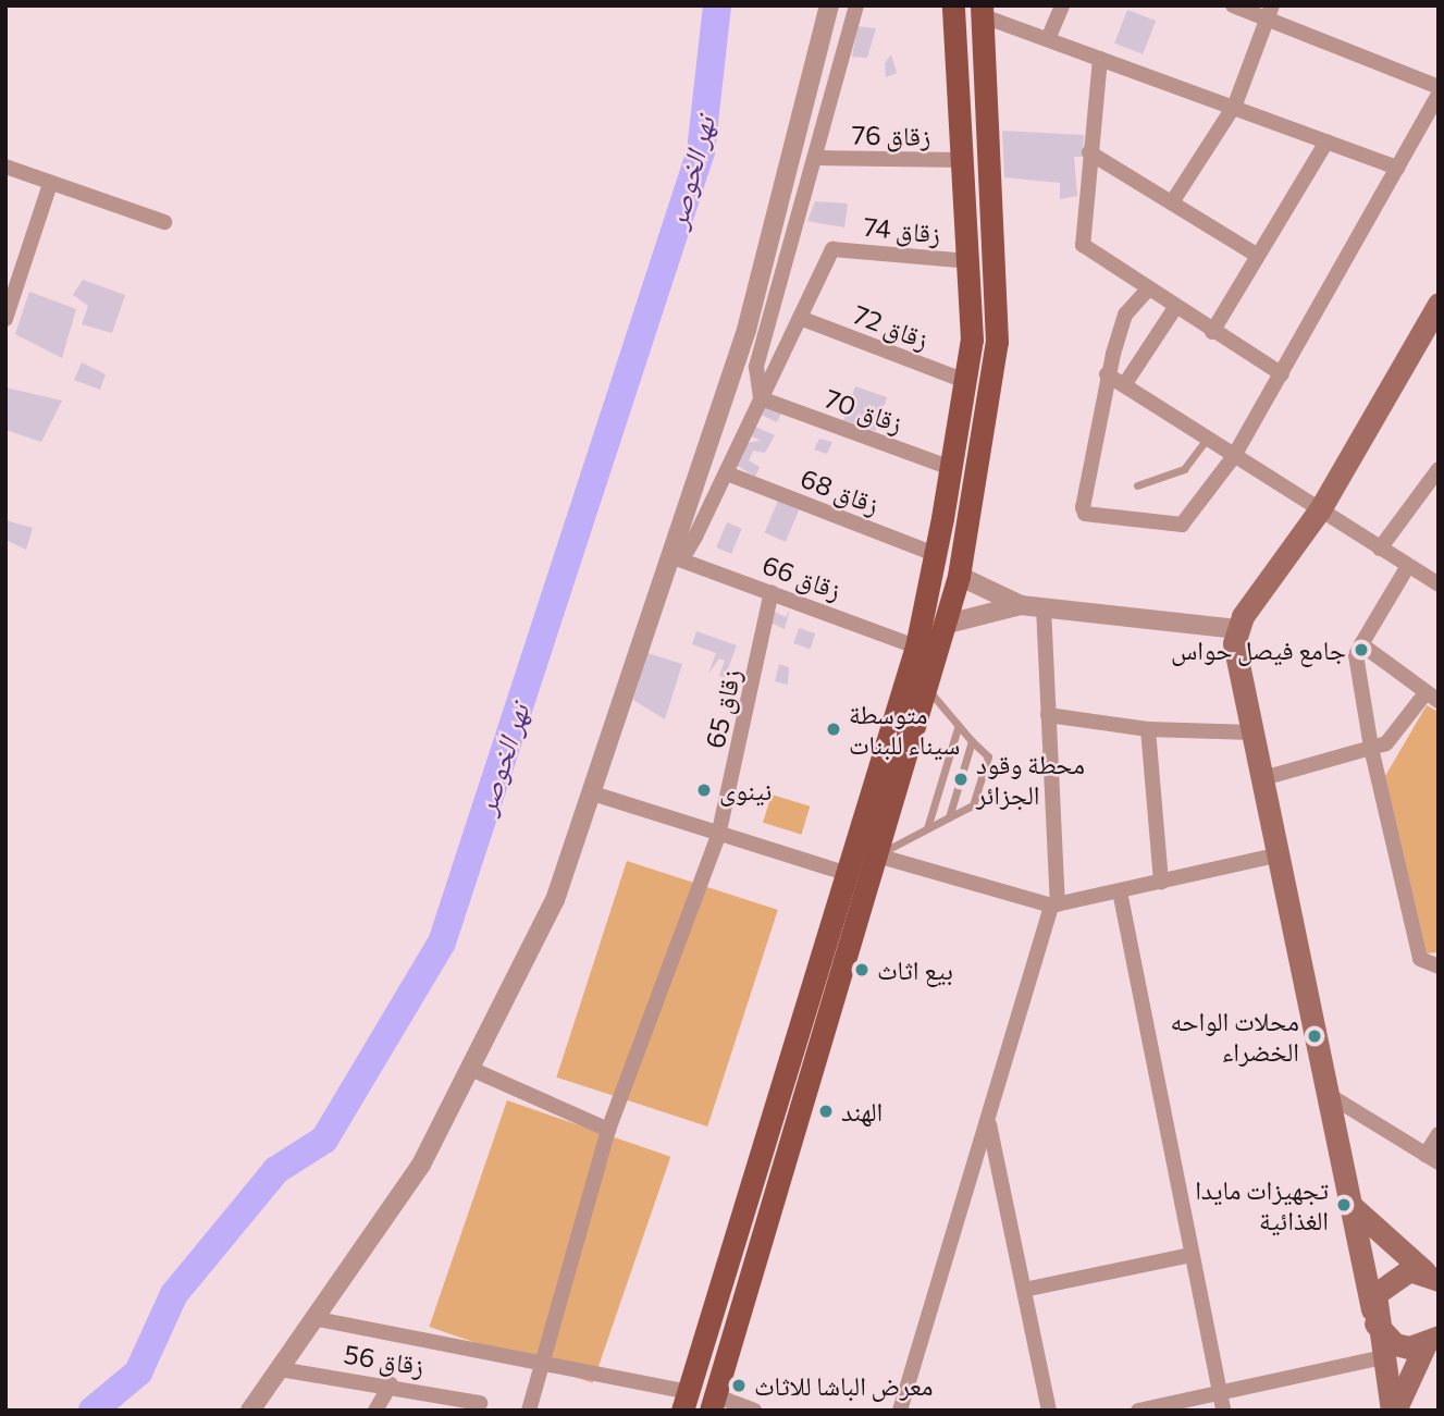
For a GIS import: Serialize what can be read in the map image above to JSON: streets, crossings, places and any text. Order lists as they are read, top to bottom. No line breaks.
{"streets":{"street":["زقاق 76","زقاق 74","زقاق 72","زقاق 70","زقاق 68","زقاق 66","زقاق 65","زقاق 56"]},"crossings":[["زقاق 74","زقاق 72"],["زقاق 66","زقاق 65"]],"water":["نهر الخوصر"],"places":["جامع فيصل حواس","متوسطة سيناء للبنات","محطة وقود الجزائر","نينوى","بيع اثاث","محلات الواحه الخضراء","الهند","تجهيزات مايدا الغذائية","معرض الباشا للاثاث"]}
